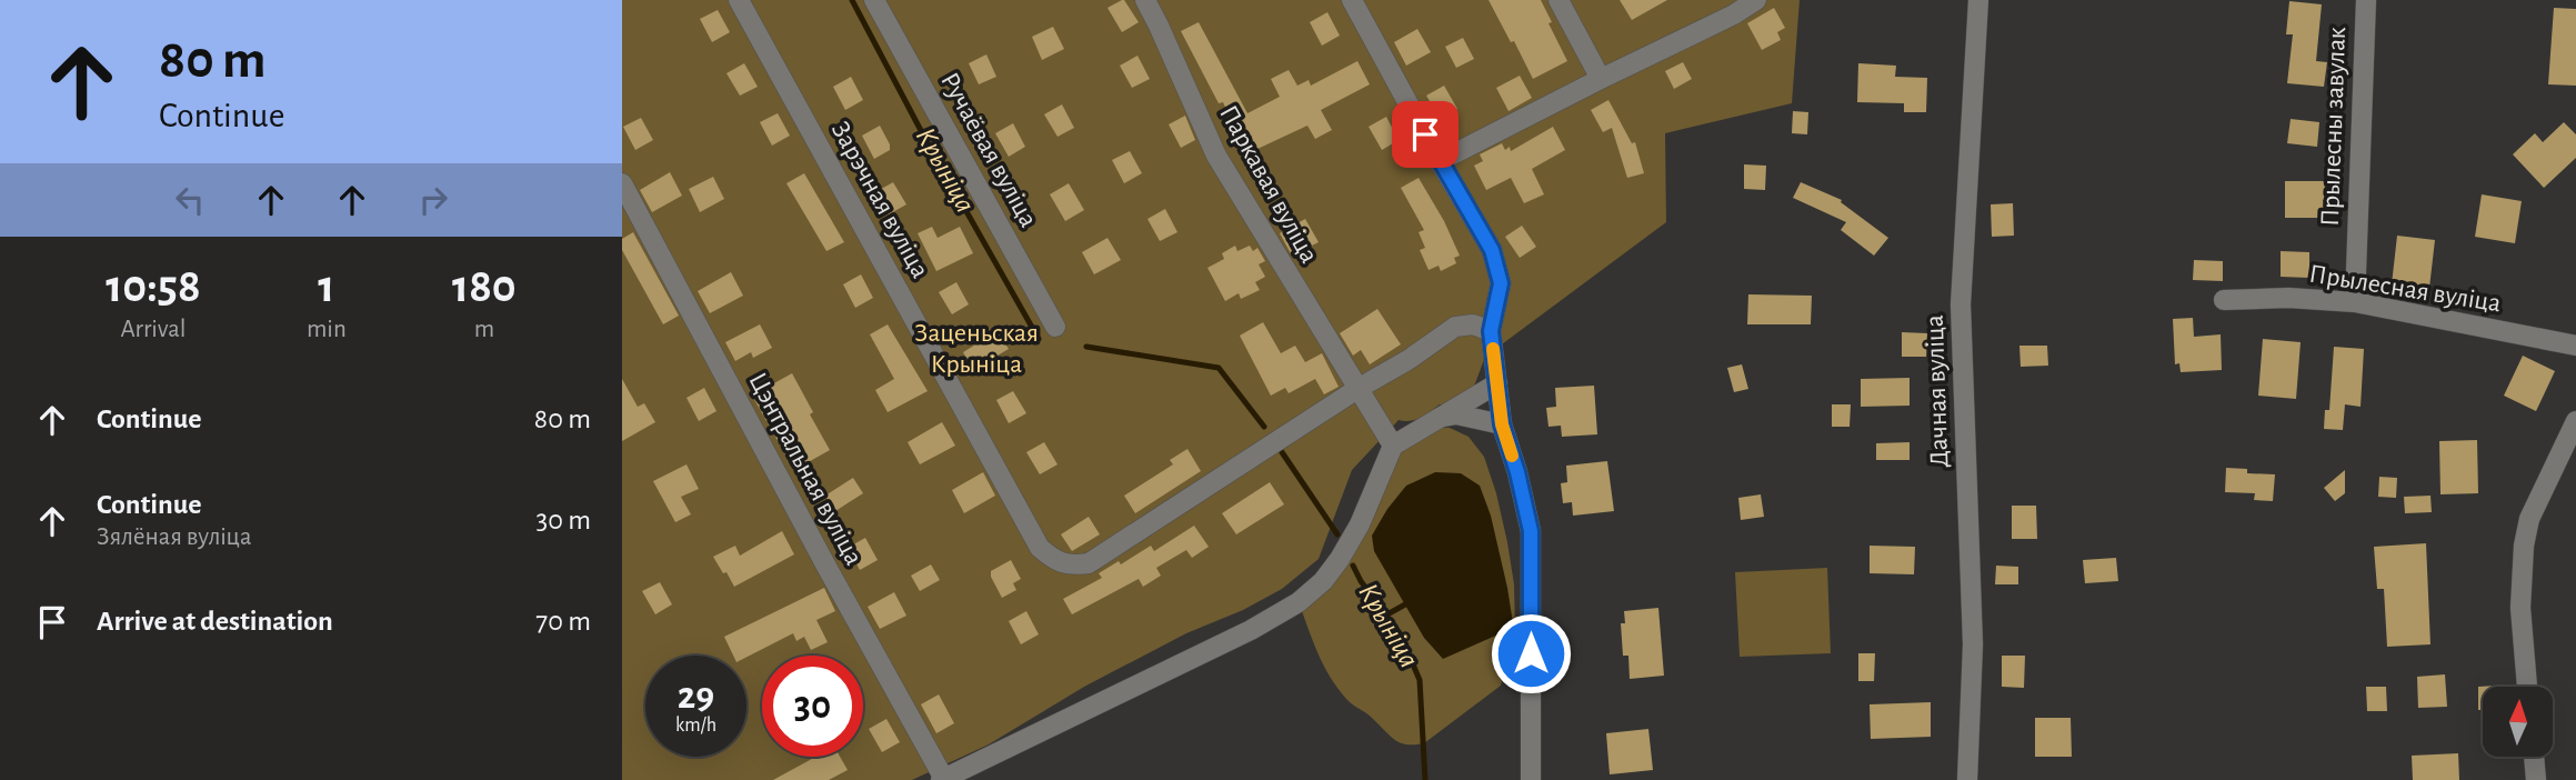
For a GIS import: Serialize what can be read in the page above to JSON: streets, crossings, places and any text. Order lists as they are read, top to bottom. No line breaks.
{"streets":{"street":["Прылесны завулак","Ручаёвая вуліца","Паркавая вуліца","Зарэчная вуліца","Прылесная вуліца","Дачная вуліца","Цэнтральная вуліца"]},"crossings":[["Прылесны завулак","Прылесная вуліца"],["Паркавая вуліца","Зарэчная вуліца"]],"water":["Крыніца"],"parks":["Заценьская Крыніца"],"north":"top","page":{"turn":["80 m","Continue"],"eta":["10:58","Arrival","1","min","180","m"],"list":[{"name":"Continue","value":"80 m"},{"name":"Continue","note":"Зялёная вуліца","value":"30 m"},{"name":"Arrive at destination","value":"70 m"}],"speed":"29 km/h","limit":"30"}}
